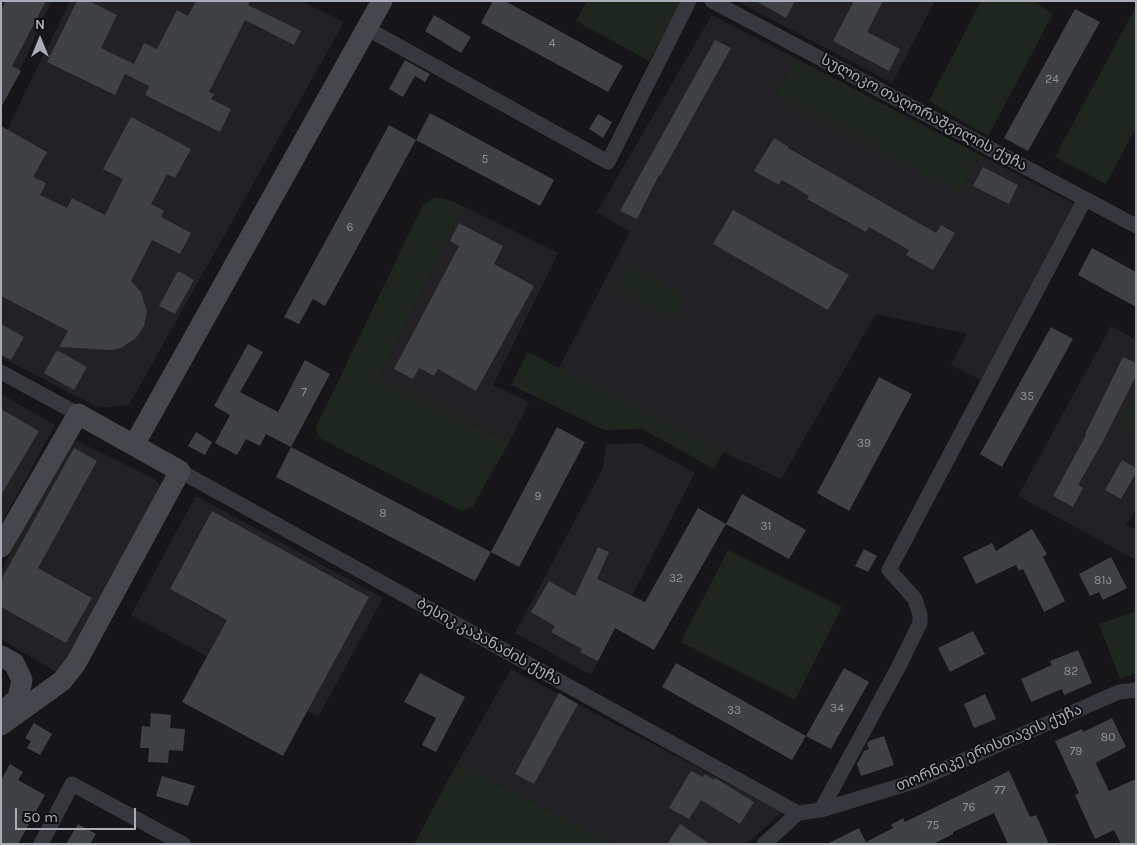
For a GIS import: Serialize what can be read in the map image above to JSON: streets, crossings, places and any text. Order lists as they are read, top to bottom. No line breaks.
{"streets":{"street":["სულიკო თაღორაშვილის ქუჩა","ბესიკ კაპანაძის ქუჩა","თორნიკე ერისთავის ქუჩა"]},"crossings":[["ბესიკ კაპანაძის ქუჩა","თორნიკე ერისთავის ქუჩა"]],"house_numbers":["4","24","5","6","7","35","39","9","8","31","32","81ა","82","34","33","80","79","77","76","75"],"scale_bar":"50 m","north":"top"}
